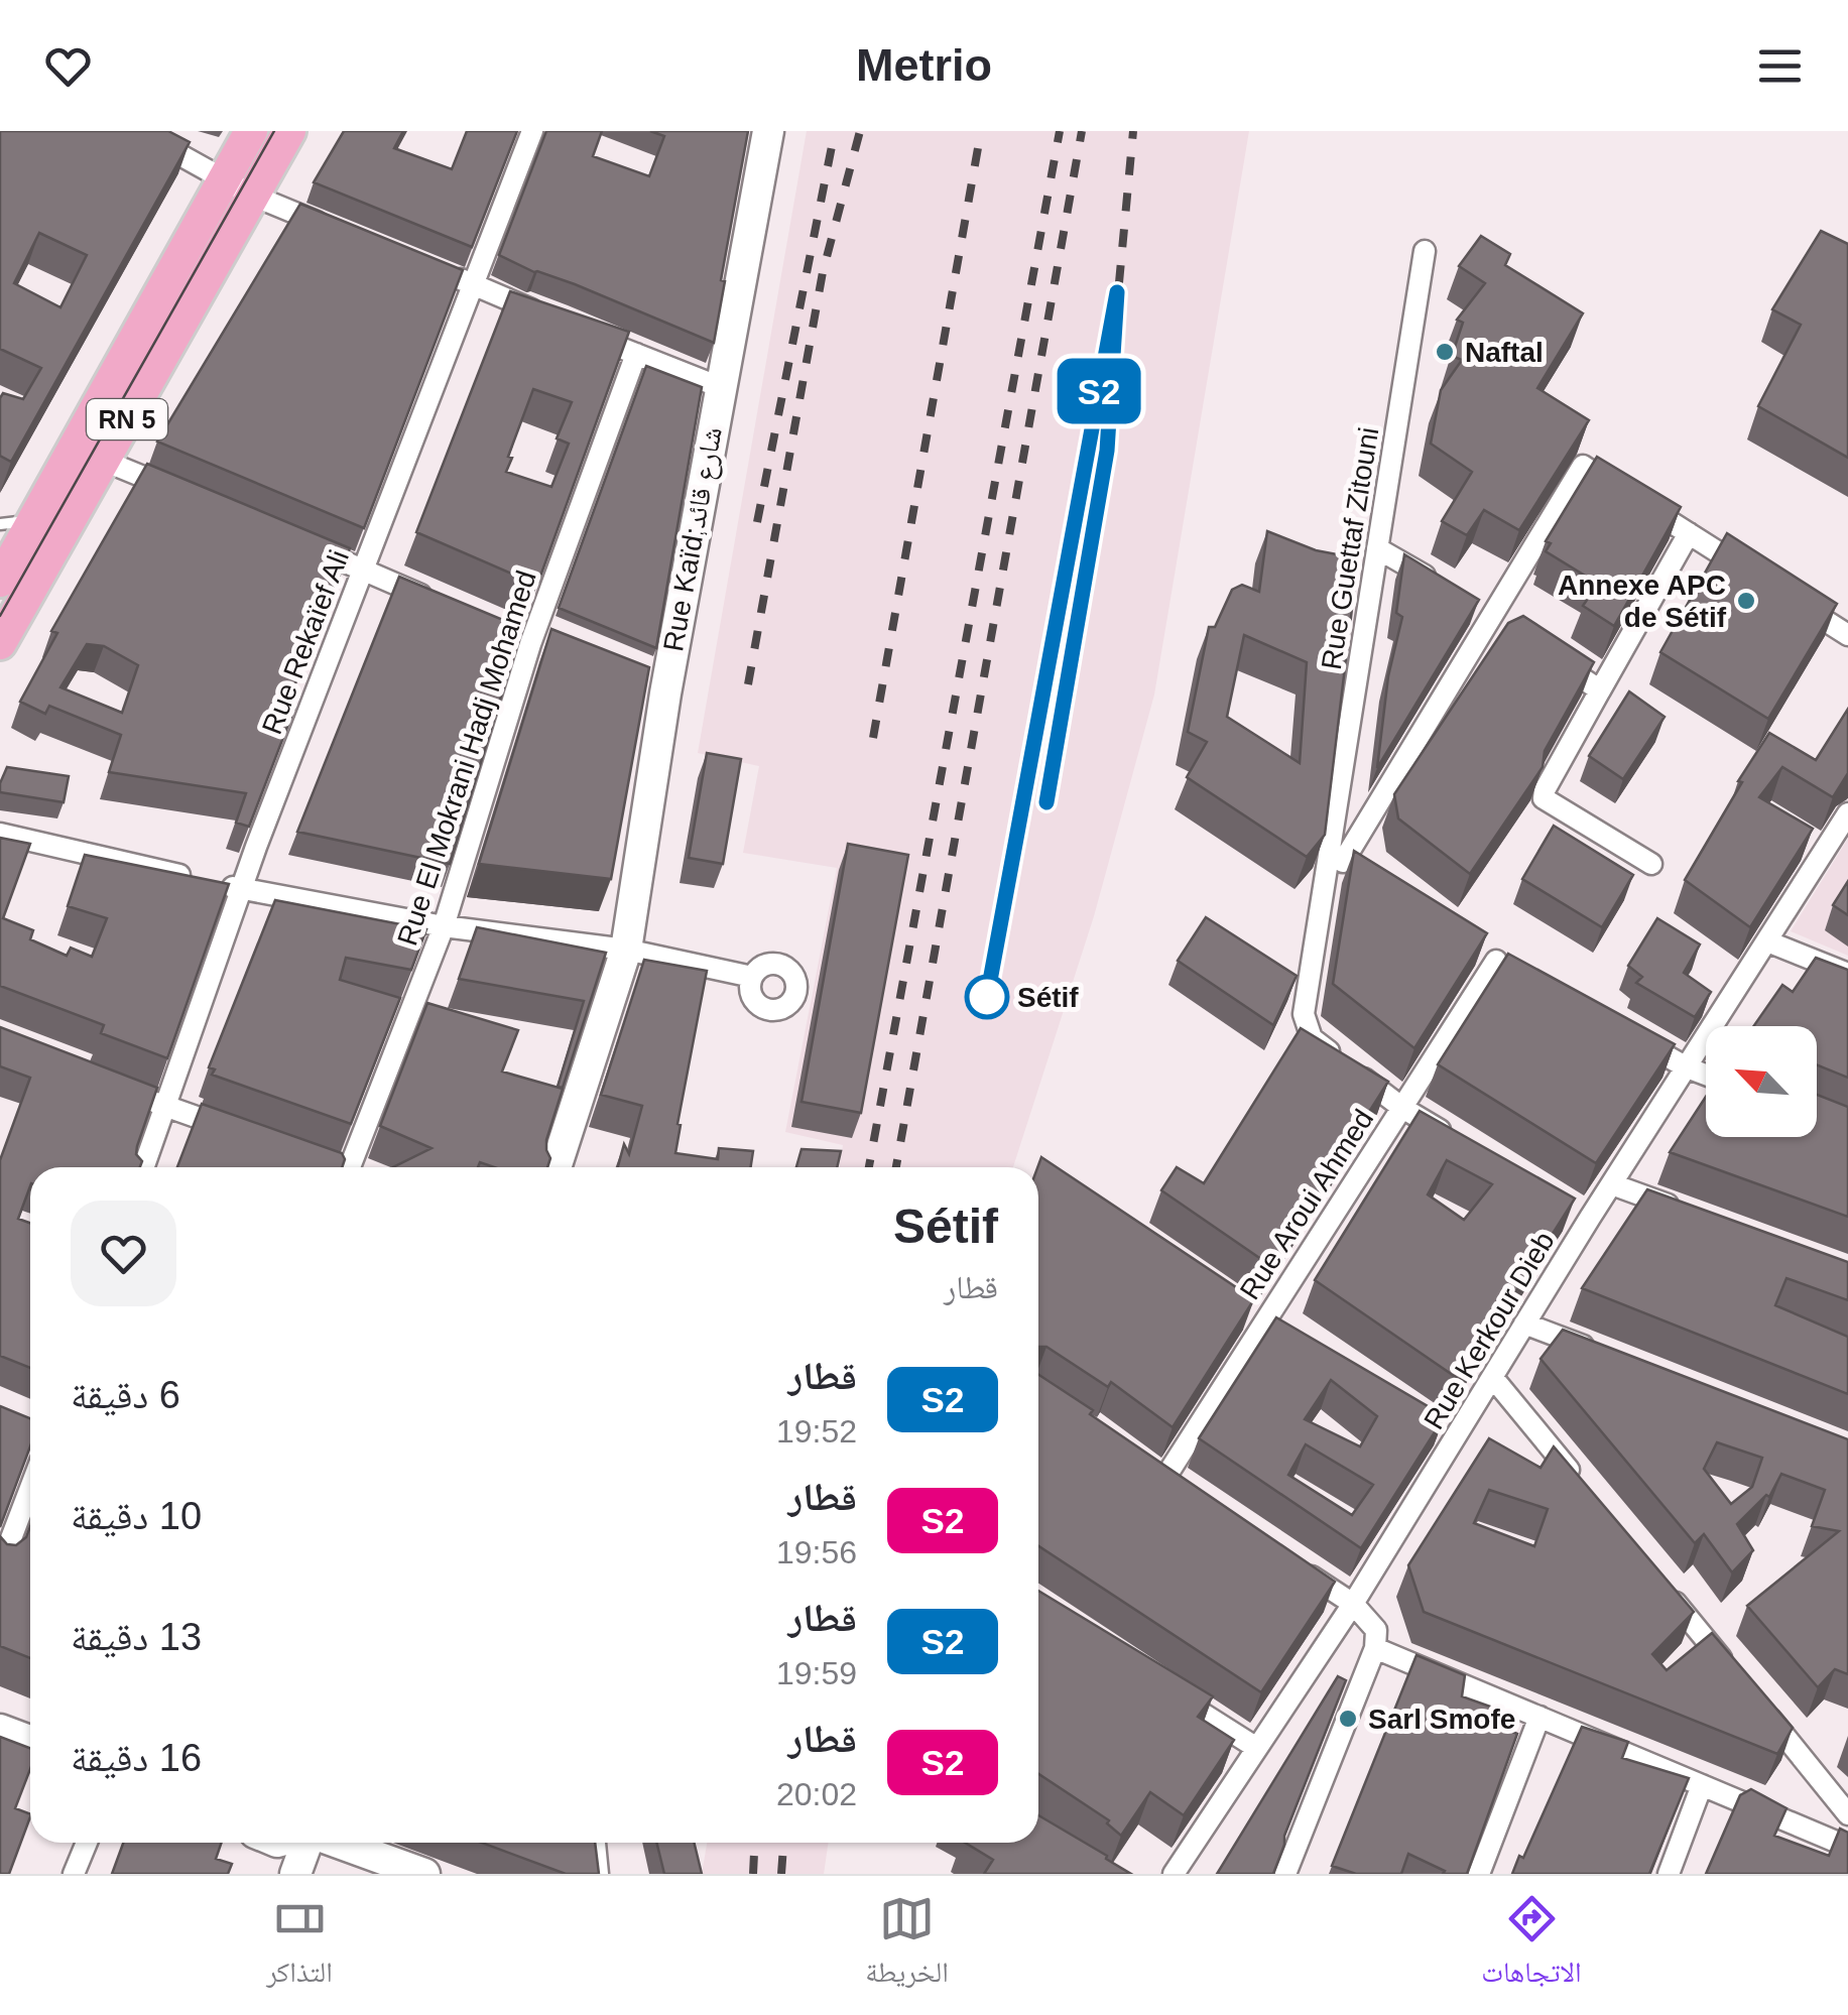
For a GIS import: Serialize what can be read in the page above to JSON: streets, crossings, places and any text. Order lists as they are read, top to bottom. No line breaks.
{"streets":{"main road":["RN 5"],"street":["Rue Kaïd;شارع قائد","Rue Guettaf Zitouni","Rue Rekaïef Ali","Rue El Mokrani Hadj Mohamed","Rue Aroui Ahmed","Rue Kerkour Dieb"]},"crossings":[["Rue Guettaf Zitouni","Rue Aroui Ahmed"]],"places":["Naftal","Annexe APC de Sétif","Sétif","Sarl Smofe"],"north":"top left","page":{"header":"Metrio","on_map":"S2","heading":["Sétif","قطار"],"list":[{"mark":"S2","name":"قطار","note":"19:52","value":"6 دقيقة"},{"mark":"S2","name":"قطار","note":"19:56","value":"10 دقيقة"},{"mark":"S2","name":"قطار","note":"19:59","value":"13 دقيقة"},{"mark":"S2","name":"قطار","note":"20:02","value":"16 دقيقة"}],"tabs":["الاتجاهات","الخريطة","التذاكر"]}}
